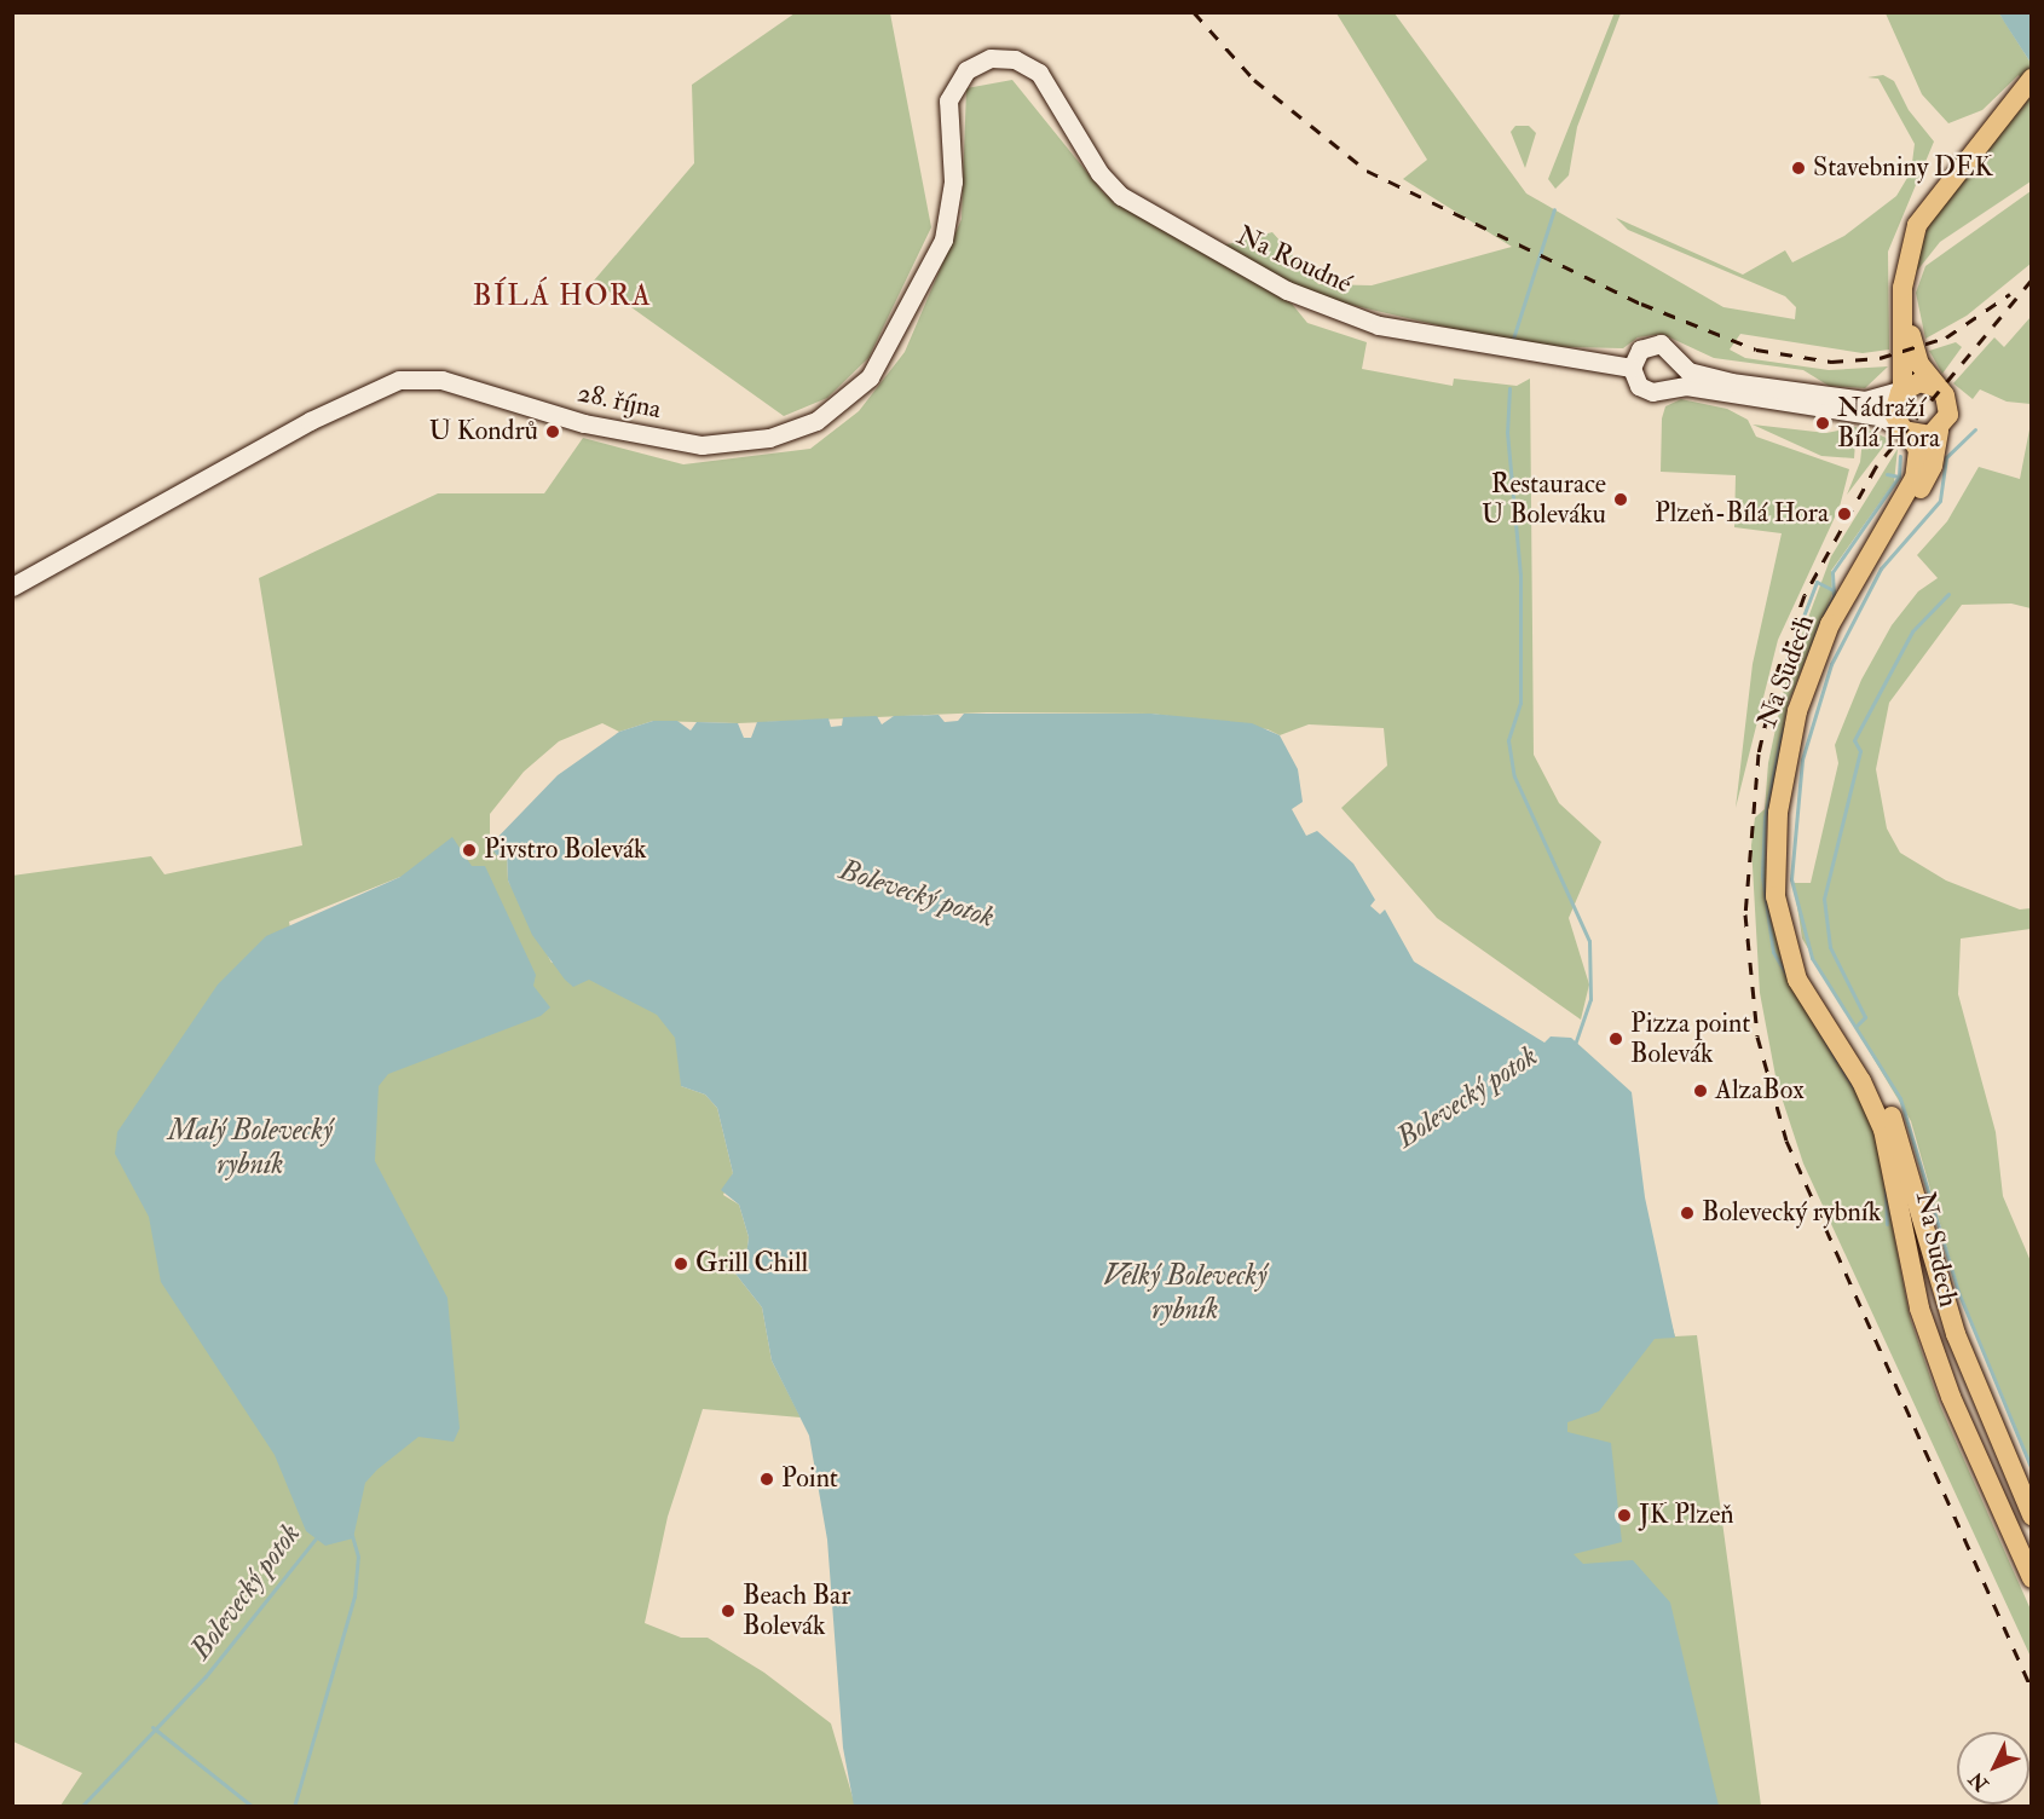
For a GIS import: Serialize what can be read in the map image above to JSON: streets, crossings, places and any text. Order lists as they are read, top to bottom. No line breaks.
{"streets":{"main road":["Na Roudné","28. října","Na Sudech"]},"crossings":[["Na Roudné","28. října"]],"districts":["BÍLÁ HORA"],"water":["Bolevecký potok","Malý Bolevecký rybník","Velký Bolevecký rybník"],"places":["Stavebniny DEK","Nádraží Bílá Hora","U Kondrů","Restaurace U Boleváku","Plzeň-Bílá Hora","Pivstro Bolevák","Pizza point Bolevák","AlzaBox","Bolevecký rybník","Grill Chill","Point","JK Plzeň","Beach Bar Bolevák"],"north":"bottom left"}
